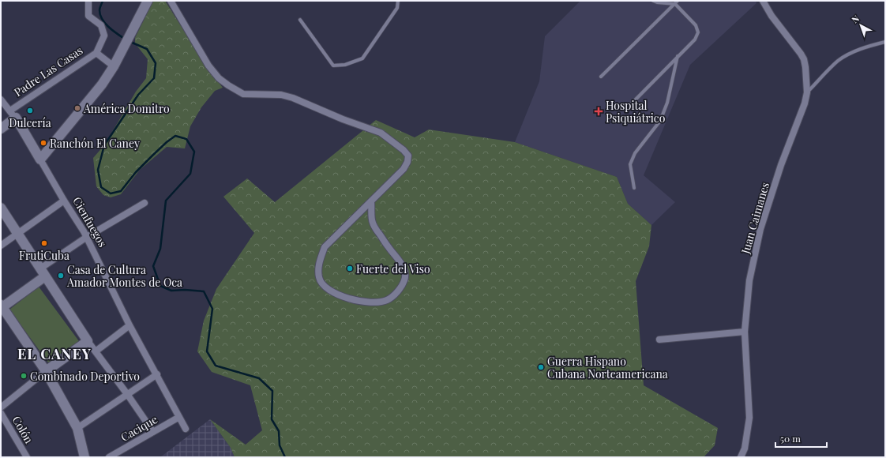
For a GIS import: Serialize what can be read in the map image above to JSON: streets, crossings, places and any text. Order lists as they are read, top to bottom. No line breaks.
{"streets":{"street":["Padre Las Casas","Juan Caimanes","Cienfuegos","Cacique","Colón"]},"crossings":[["Padre Las Casas","Cienfuegos"],["Cienfuegos","Cacique"]],"districts":["EL CANEY"],"places":{"other":["América Domitro","Dulcería","Ranchón El Caney","FrutiCuba","Fuerte del Viso","Casa de Cultura Amador Montes de Oca","Guerra Hispano Cubana Norteamericana","Combinado Deportivo"],"health":["Hospital Psiquiátrico"]},"scale_bar":"50 m","north":"top left"}
